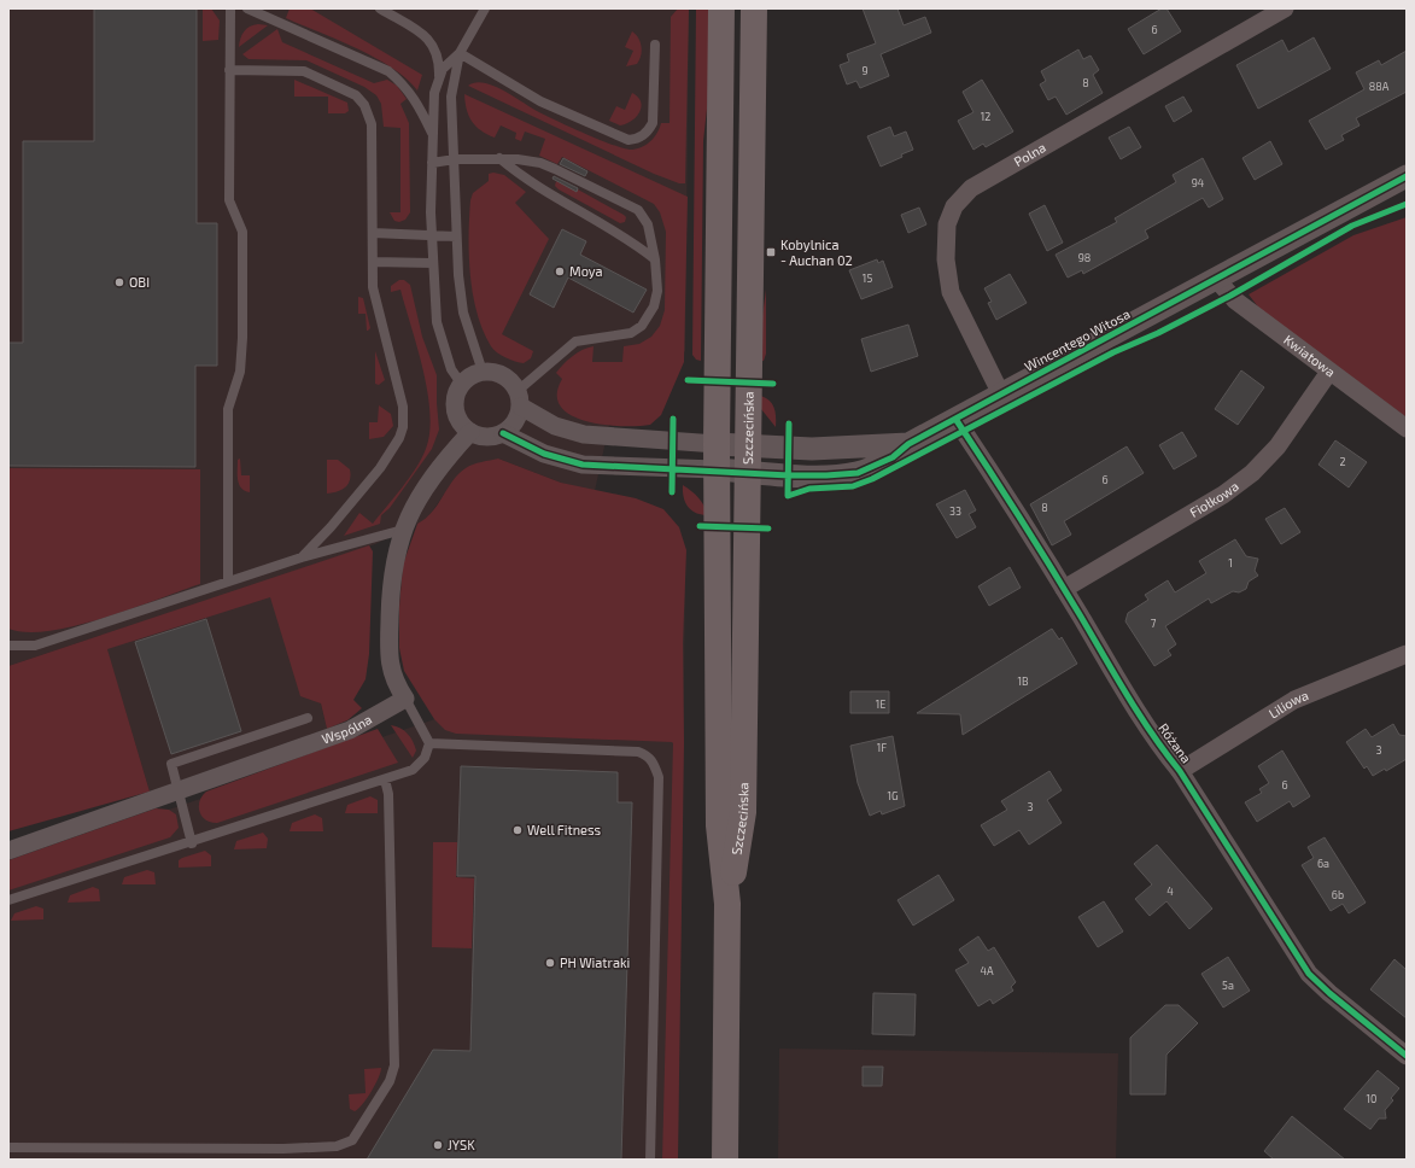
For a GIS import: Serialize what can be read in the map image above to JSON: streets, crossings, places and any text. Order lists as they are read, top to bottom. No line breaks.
{"streets":{"main road":["Szczecińska"],"street":["Polna","Wincentego Witosa","Kwiatowa","Fiołkowa","Liliowa","Wspólna","Różana"]},"crossings":[["Polna","Wincentego Witosa"],["Wincentego Witosa","Kwiatowa"],["Wincentego Witosa","Szczecińska"],["Wincentego Witosa","Różana"],["Kwiatowa","Fiołkowa"],["Fiołkowa","Różana"],["Liliowa","Różana"]],"places":{"transit":["Kobylnica - Auchan 02"],"other":["Moya","OBI","Well Fitness","PH Wiatraki","JYSK"]},"house_numbers":["6","9","8","88A","12","94","98","15","2","6","8","33","1","7","1B","1E","1F","3","6","1G","3","6a","4","6b","4A","5a","10"]}
